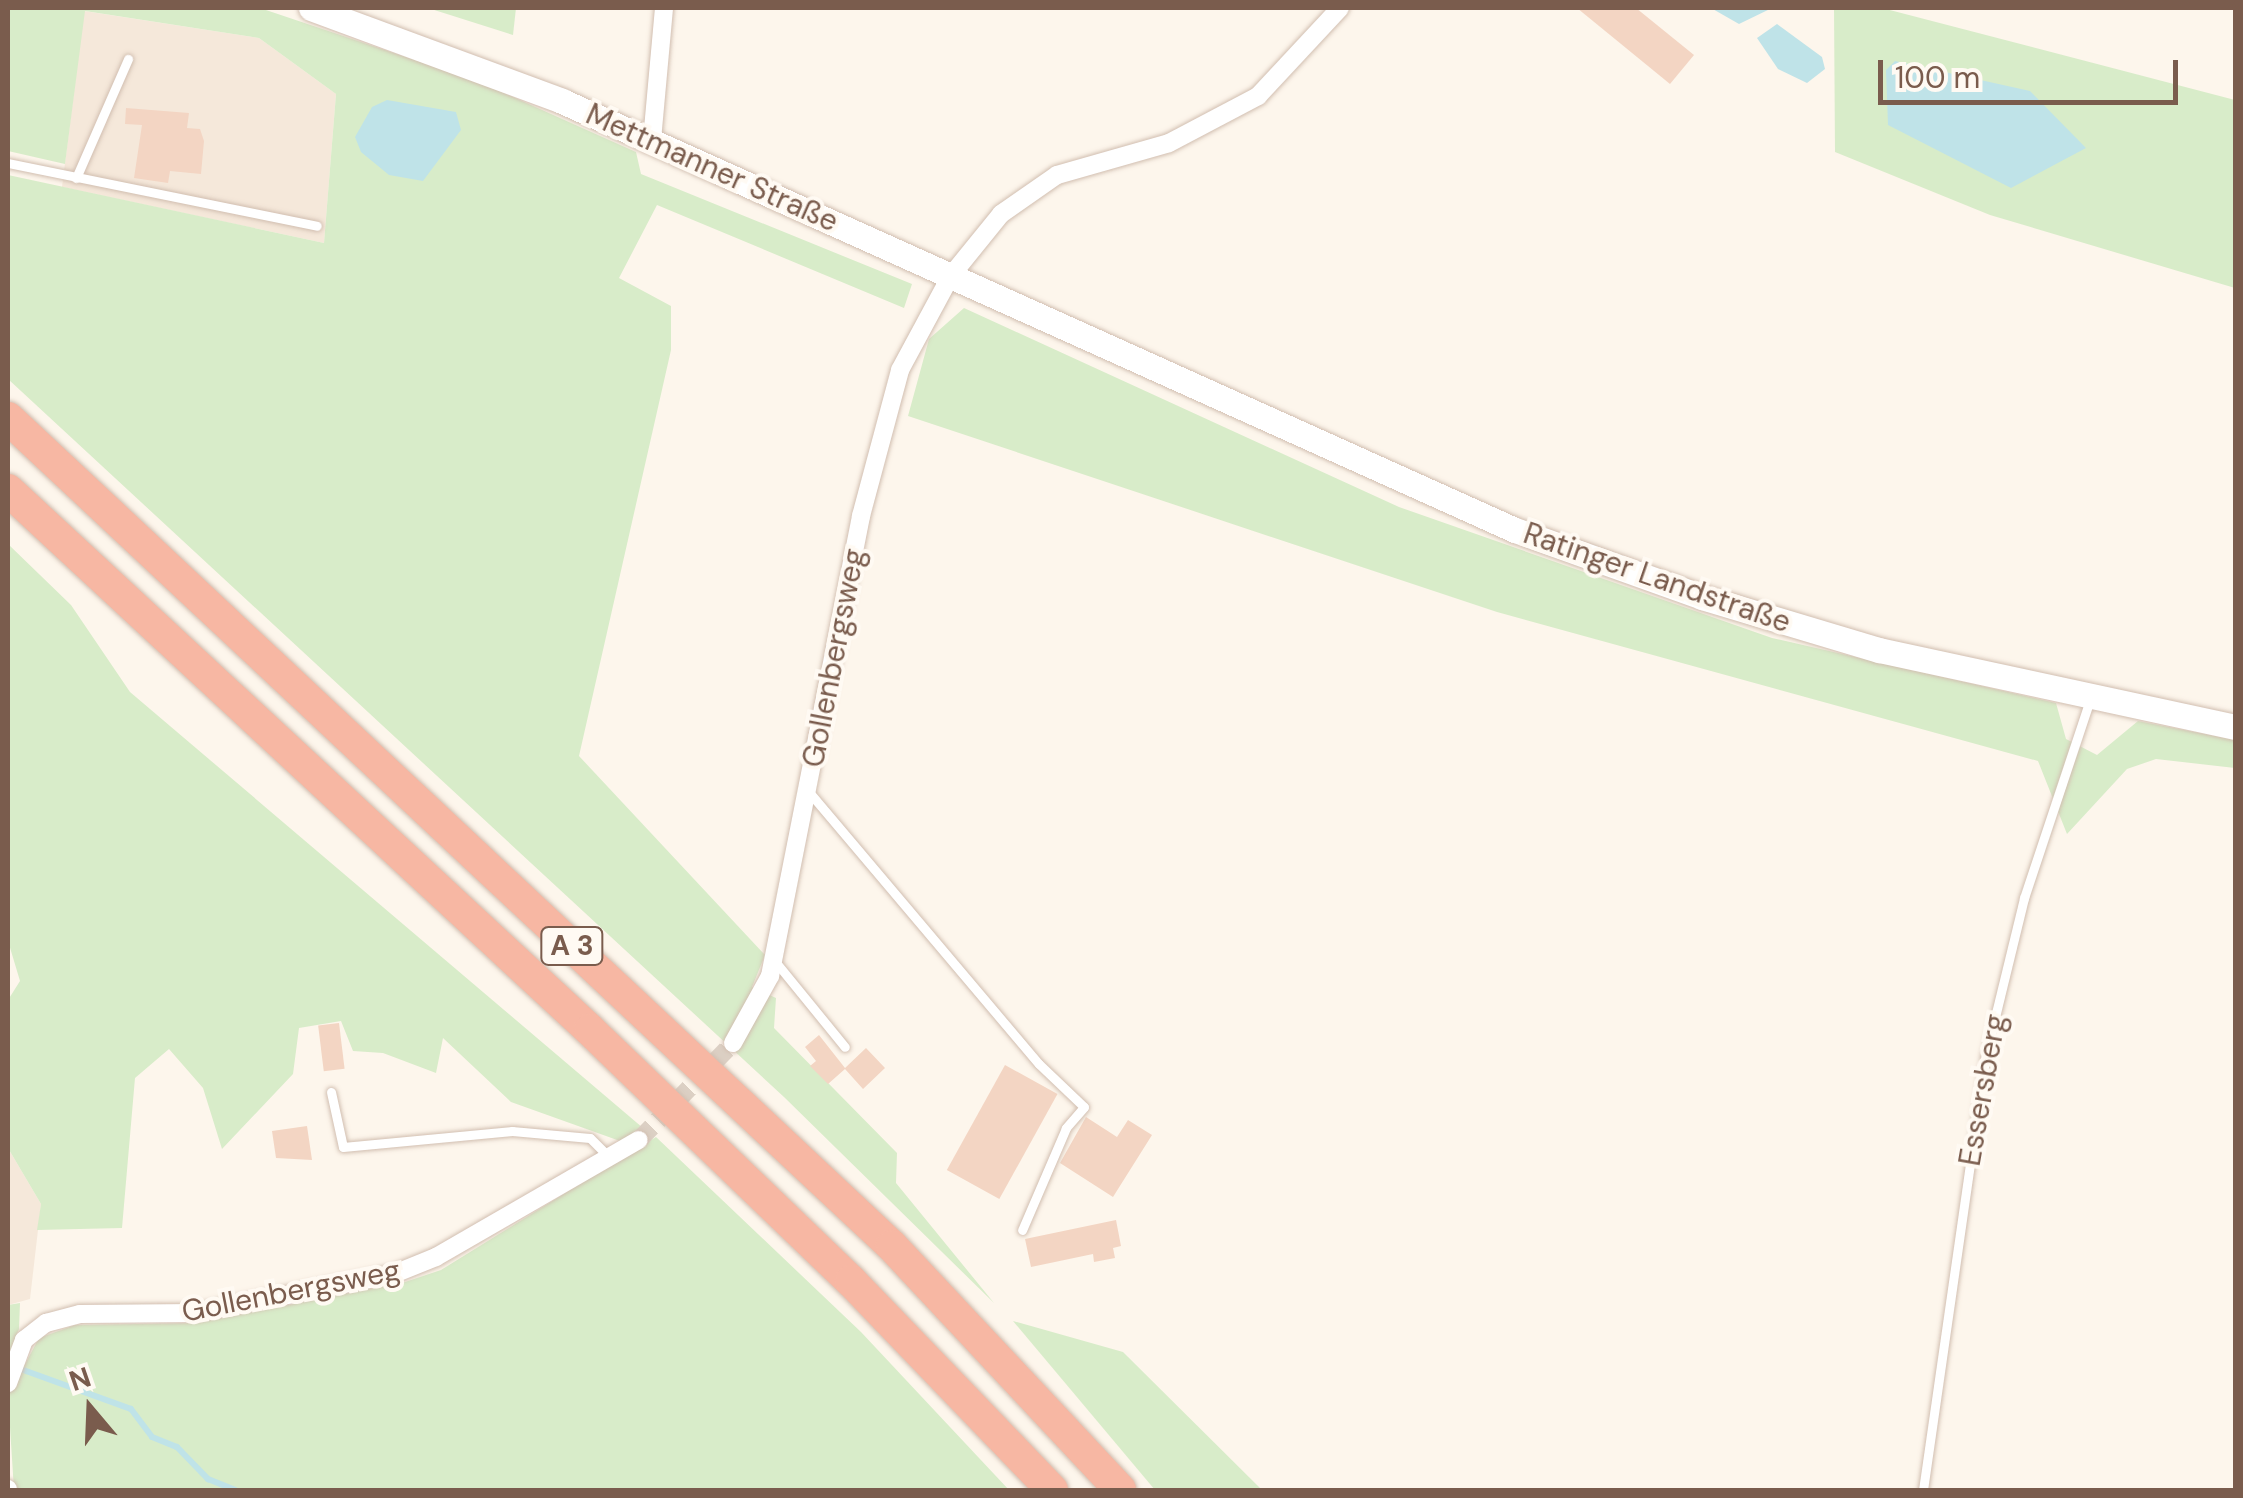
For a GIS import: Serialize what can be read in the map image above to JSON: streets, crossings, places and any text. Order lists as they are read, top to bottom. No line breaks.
{"streets":{"highway":["A 3"],"main road":["Mettmanner Straße","Ratinger Landstraße"],"street":["Gollenbergsweg"],"lane":["Essersberg"]},"crossings":[["Mettmanner Straße","Ratinger Landstraße"],["Mettmanner Straße","Gollenbergsweg"],["Ratinger Landstraße","Essersberg"]],"scale_bar":"100 m","north":"top"}
